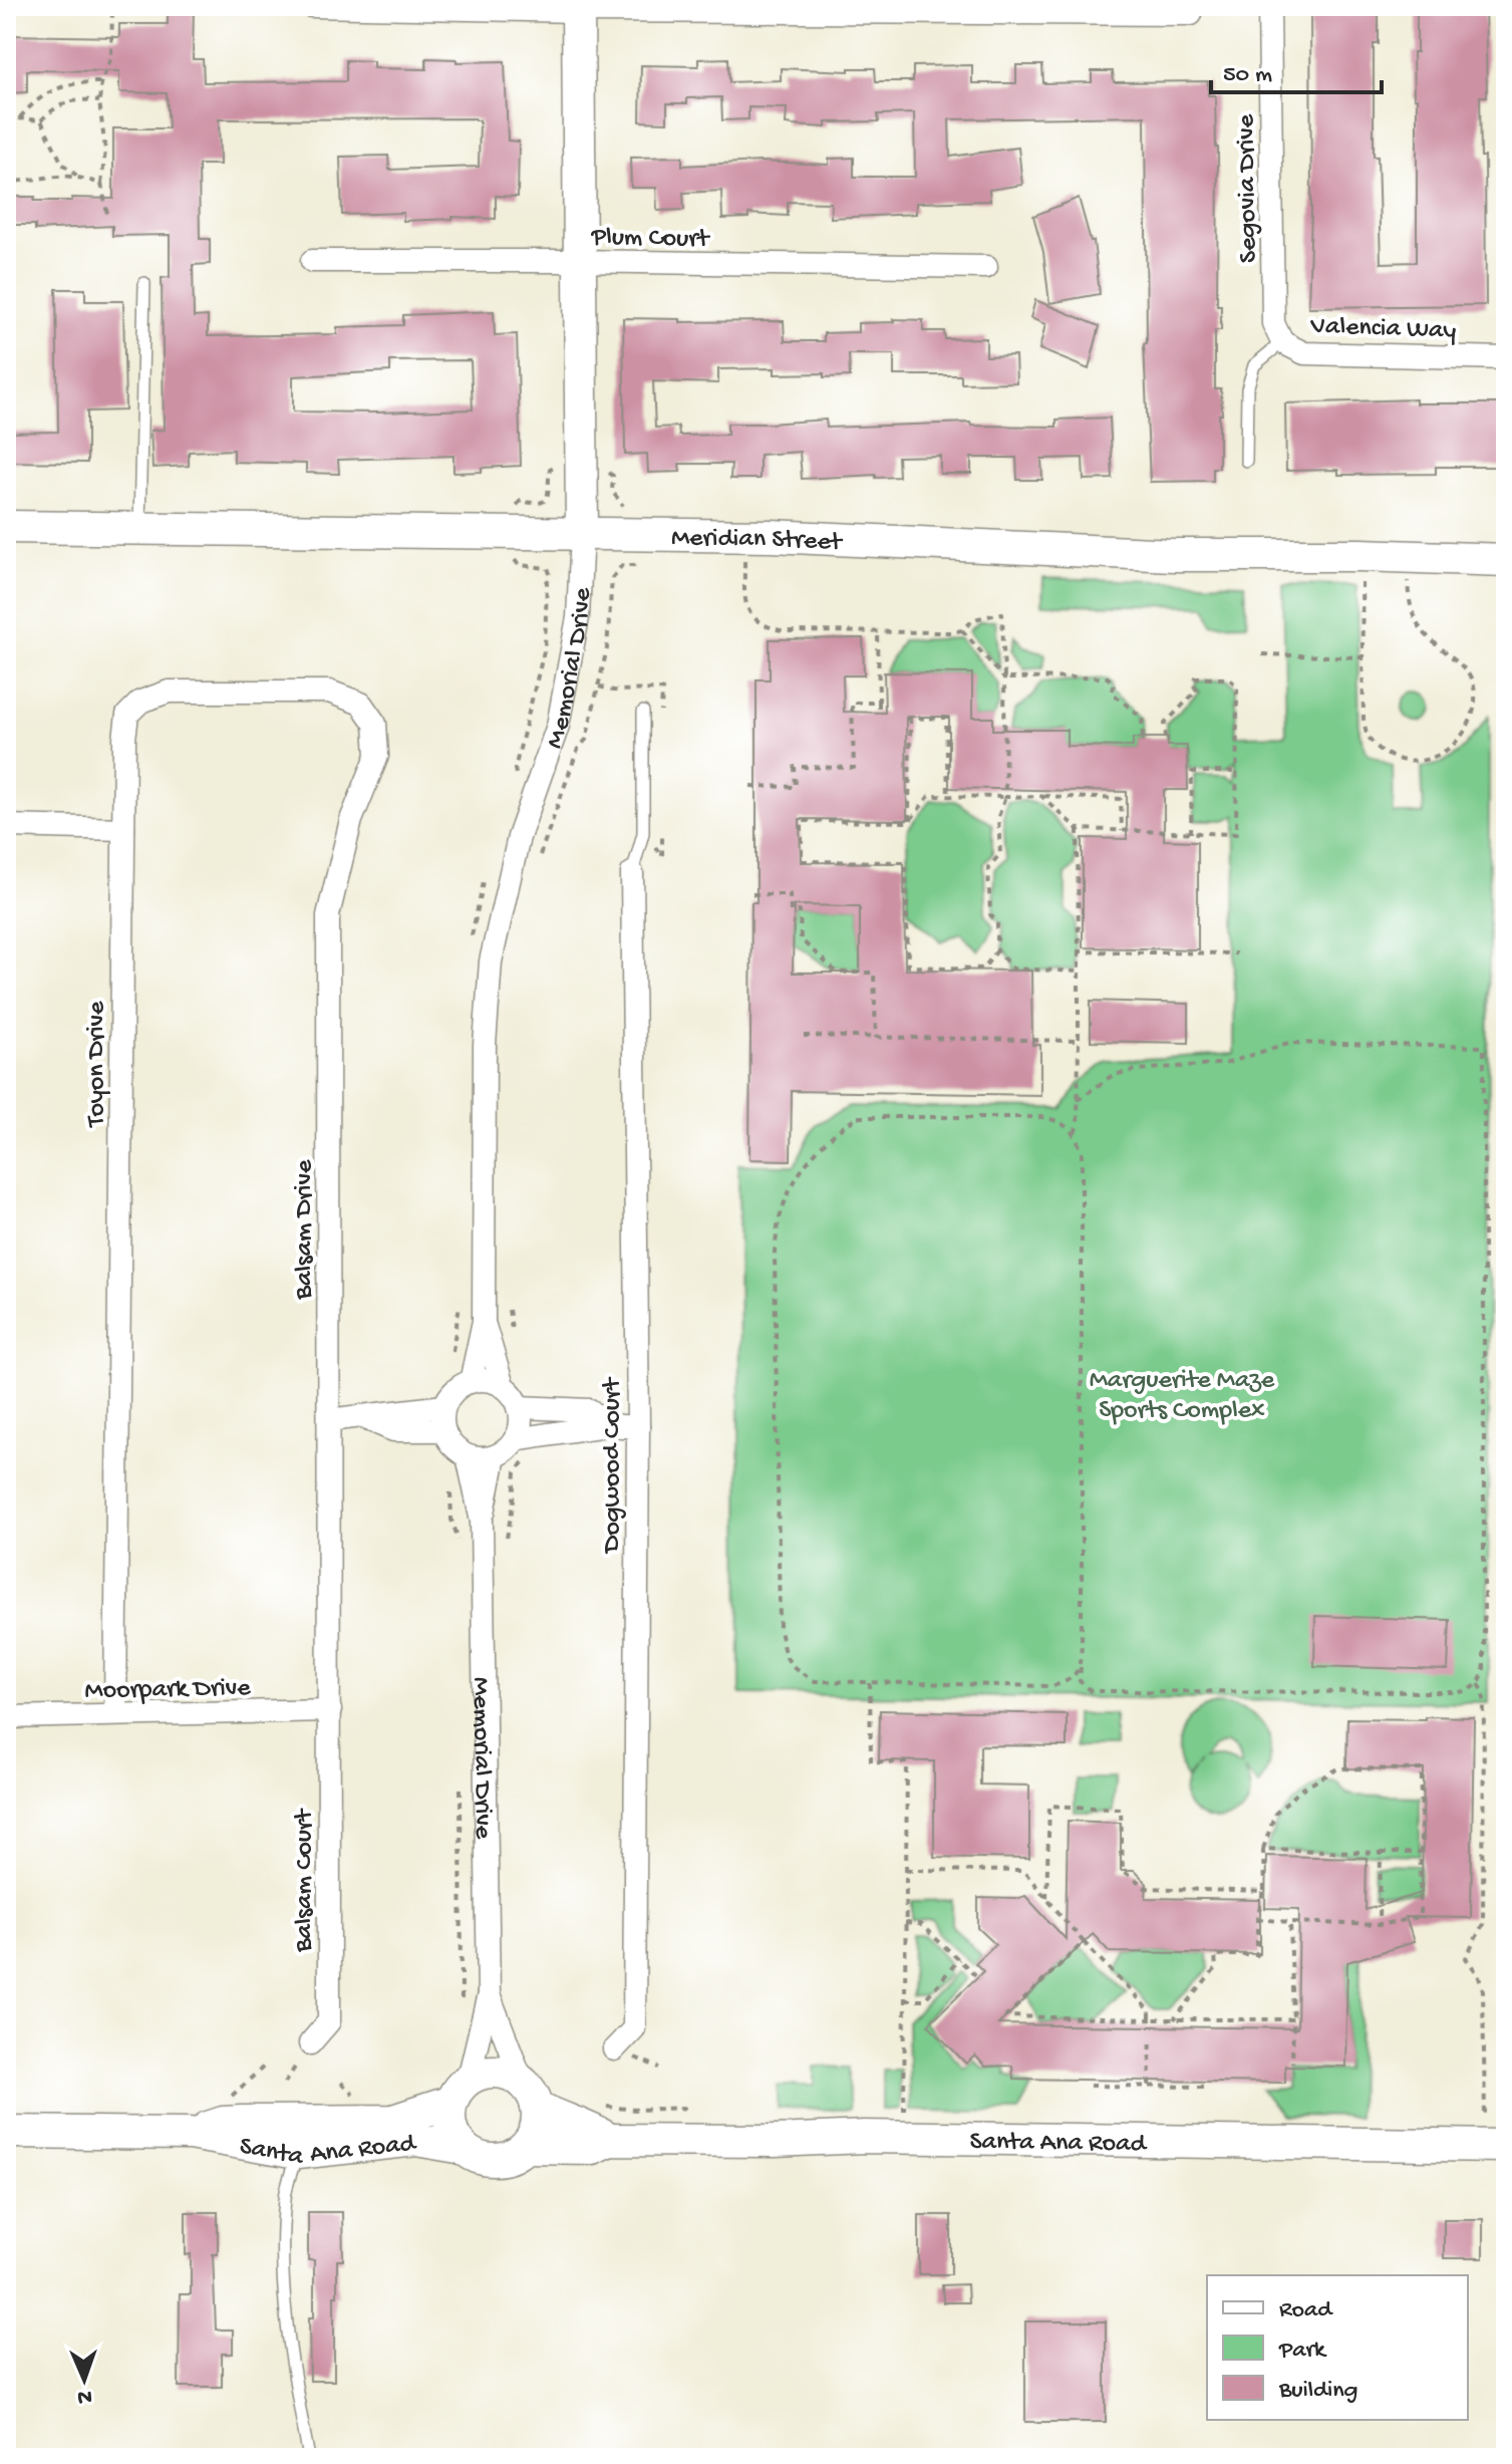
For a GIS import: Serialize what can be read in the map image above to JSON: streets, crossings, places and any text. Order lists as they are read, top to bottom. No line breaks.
{"streets":{"street":["Segovia Drive","Plum Court","Valencia Way","Meridian Street","Memorial Drive","Toyon Drive","Balsam Drive","Dogwood Court","Moorpark Drive","Balsam Court","Santa Ana Road"]},"crossings":[["Segovia Drive","Valencia Way"],["Plum Court","Memorial Drive"],["Meridian Street","Memorial Drive"],["Toyon Drive","Balsam Drive"],["Toyon Drive","Moorpark Drive"],["Balsam Drive","Moorpark Drive"],["Balsam Drive","Balsam Court"],["Moorpark Drive","Balsam Court"]],"parks":["Marguerite Maze Sports Complex"],"legend":["Road","Park","Building"],"scale_bar":"50 m","north":"bottom"}
